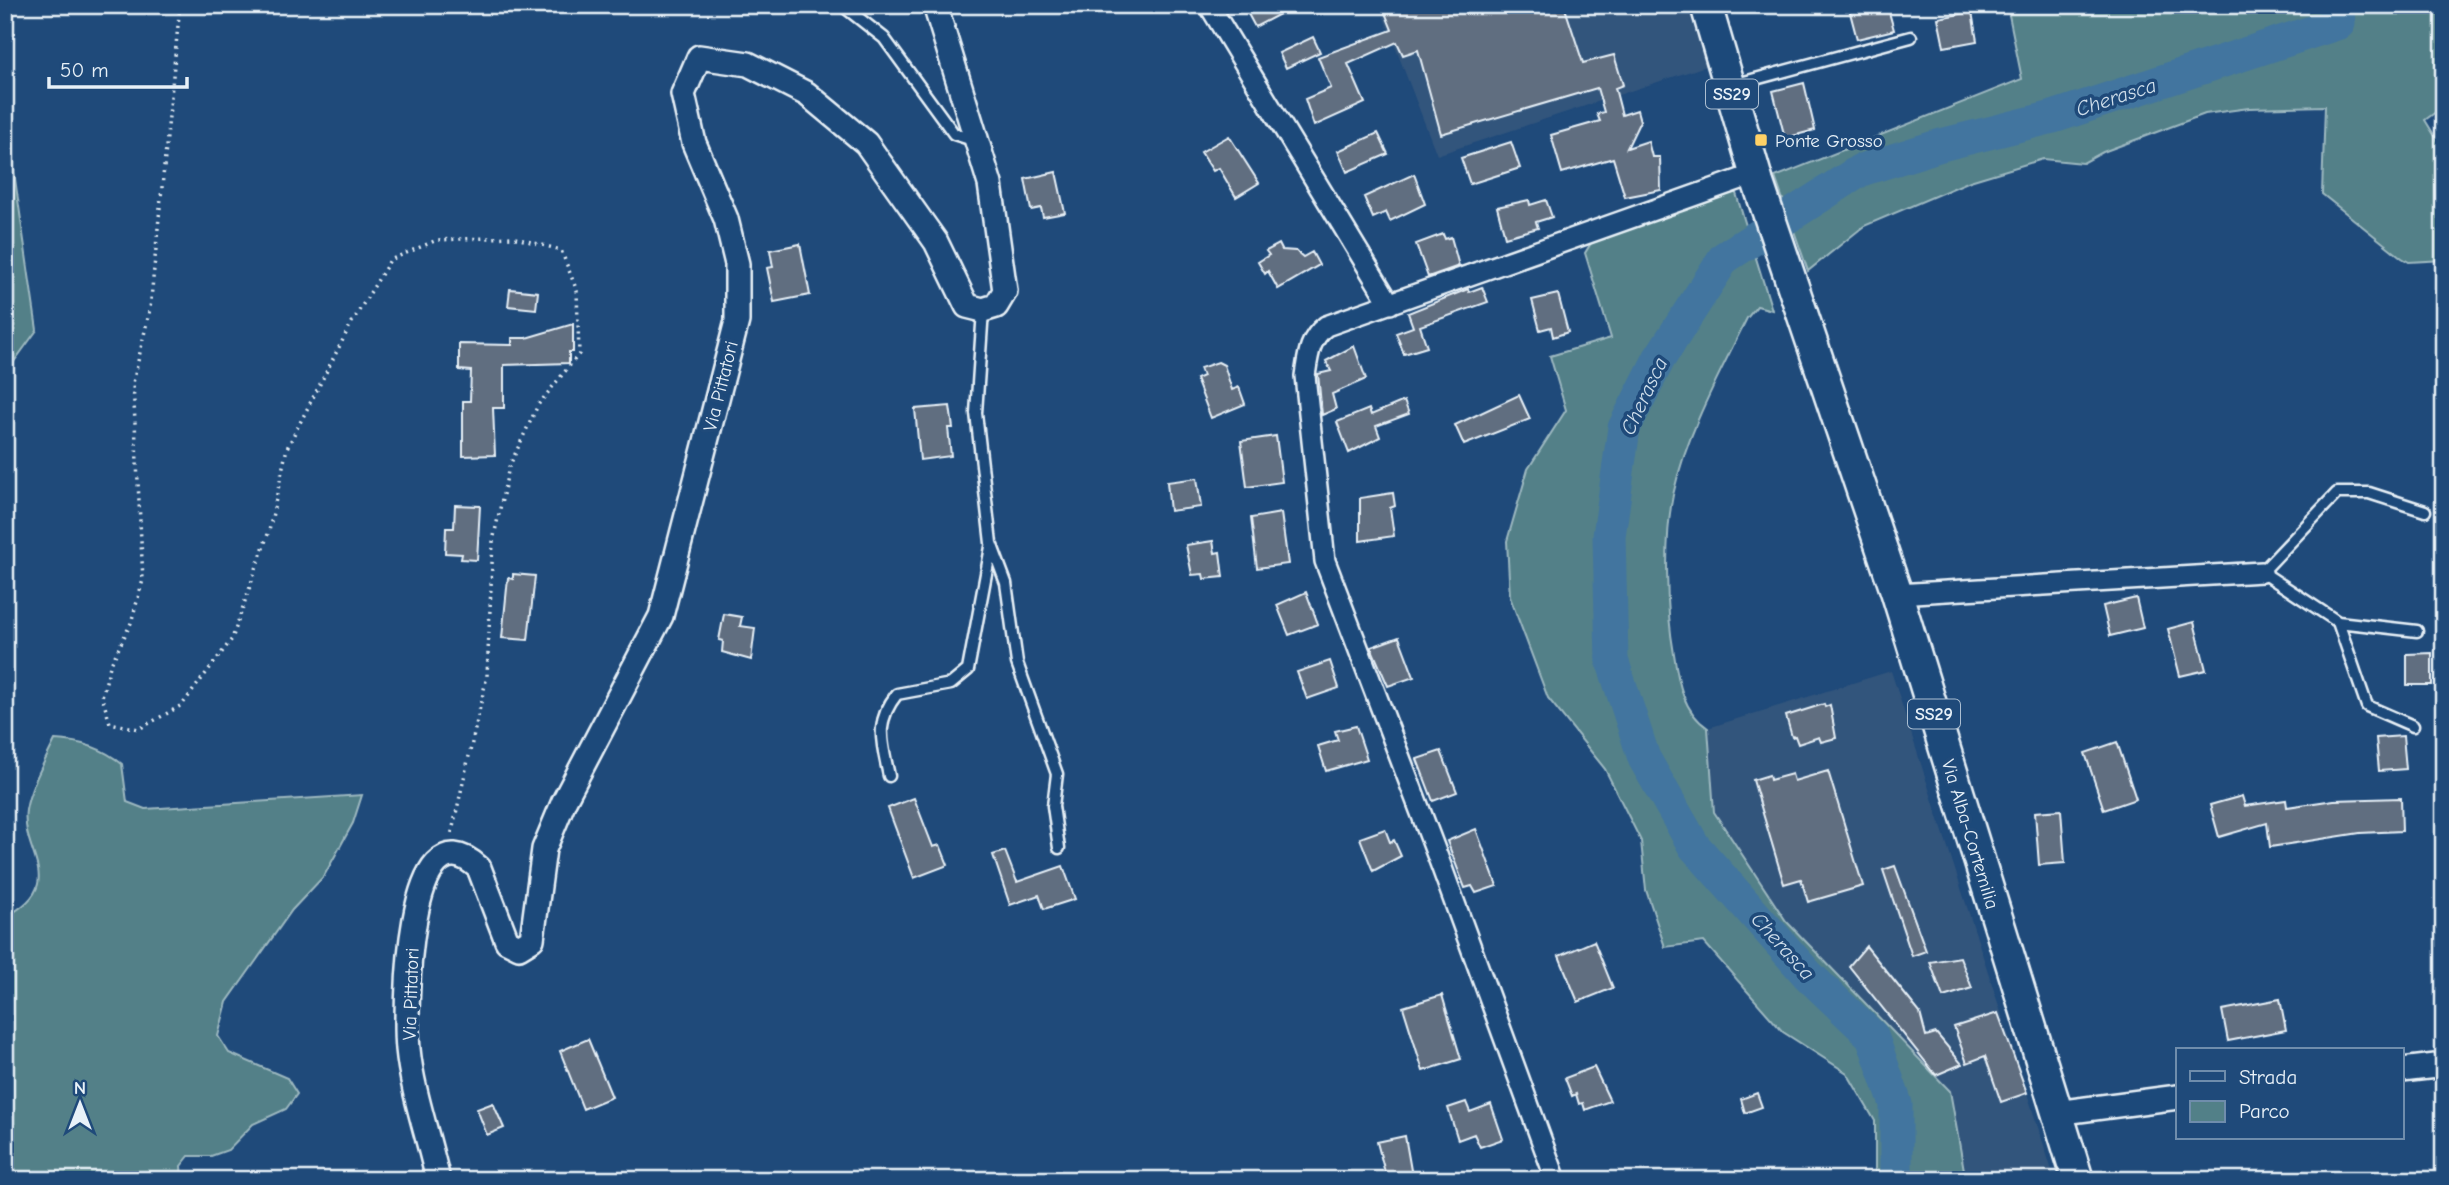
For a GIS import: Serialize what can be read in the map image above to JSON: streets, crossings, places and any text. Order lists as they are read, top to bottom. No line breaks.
{"streets":{"main road":["SS29","Via Alba-Cortemilia"],"street":["Via Pittatori"]},"crossings":[["SS29","Via Alba-Cortemilia"]],"water":["Cherasca"],"places":{"transit":["Ponte Grosso"]},"legend":["Strada","Parco"],"scale_bar":"50 m","north":"top"}
